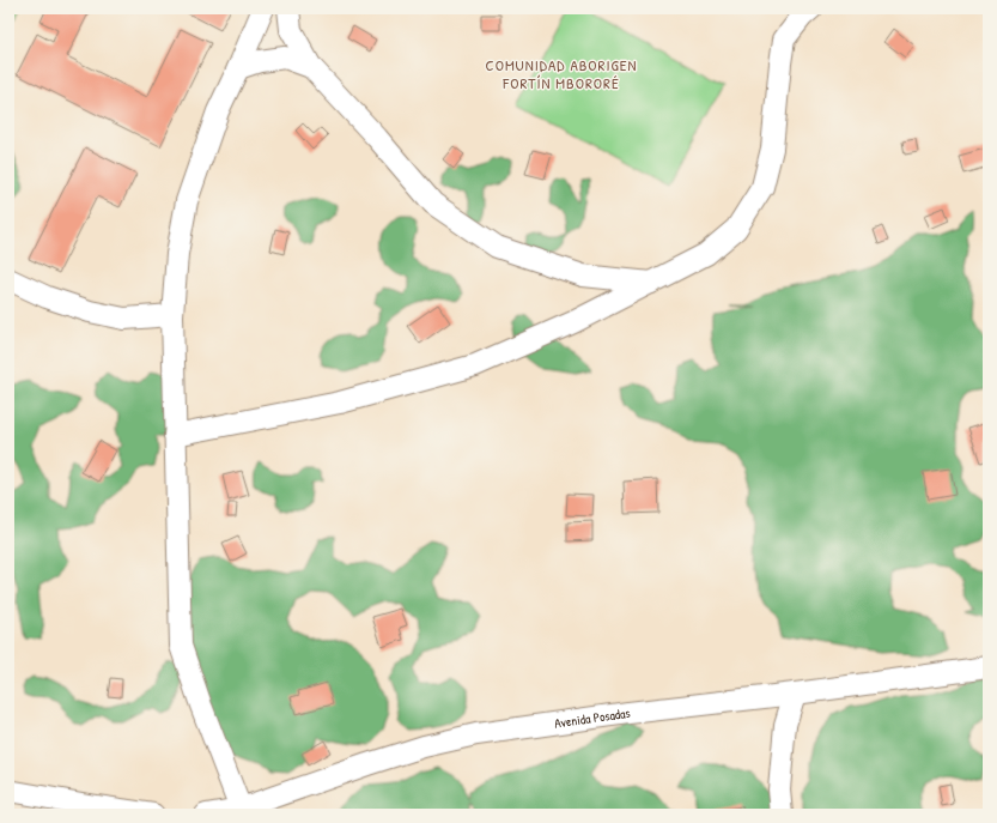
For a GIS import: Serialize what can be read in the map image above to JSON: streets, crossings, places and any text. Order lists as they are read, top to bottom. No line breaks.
{"streets":{"street":["Avenida Posadas"]},"districts":["COMUNIDAD ABORIGEN FORTÍN MBORORÉ"]}
